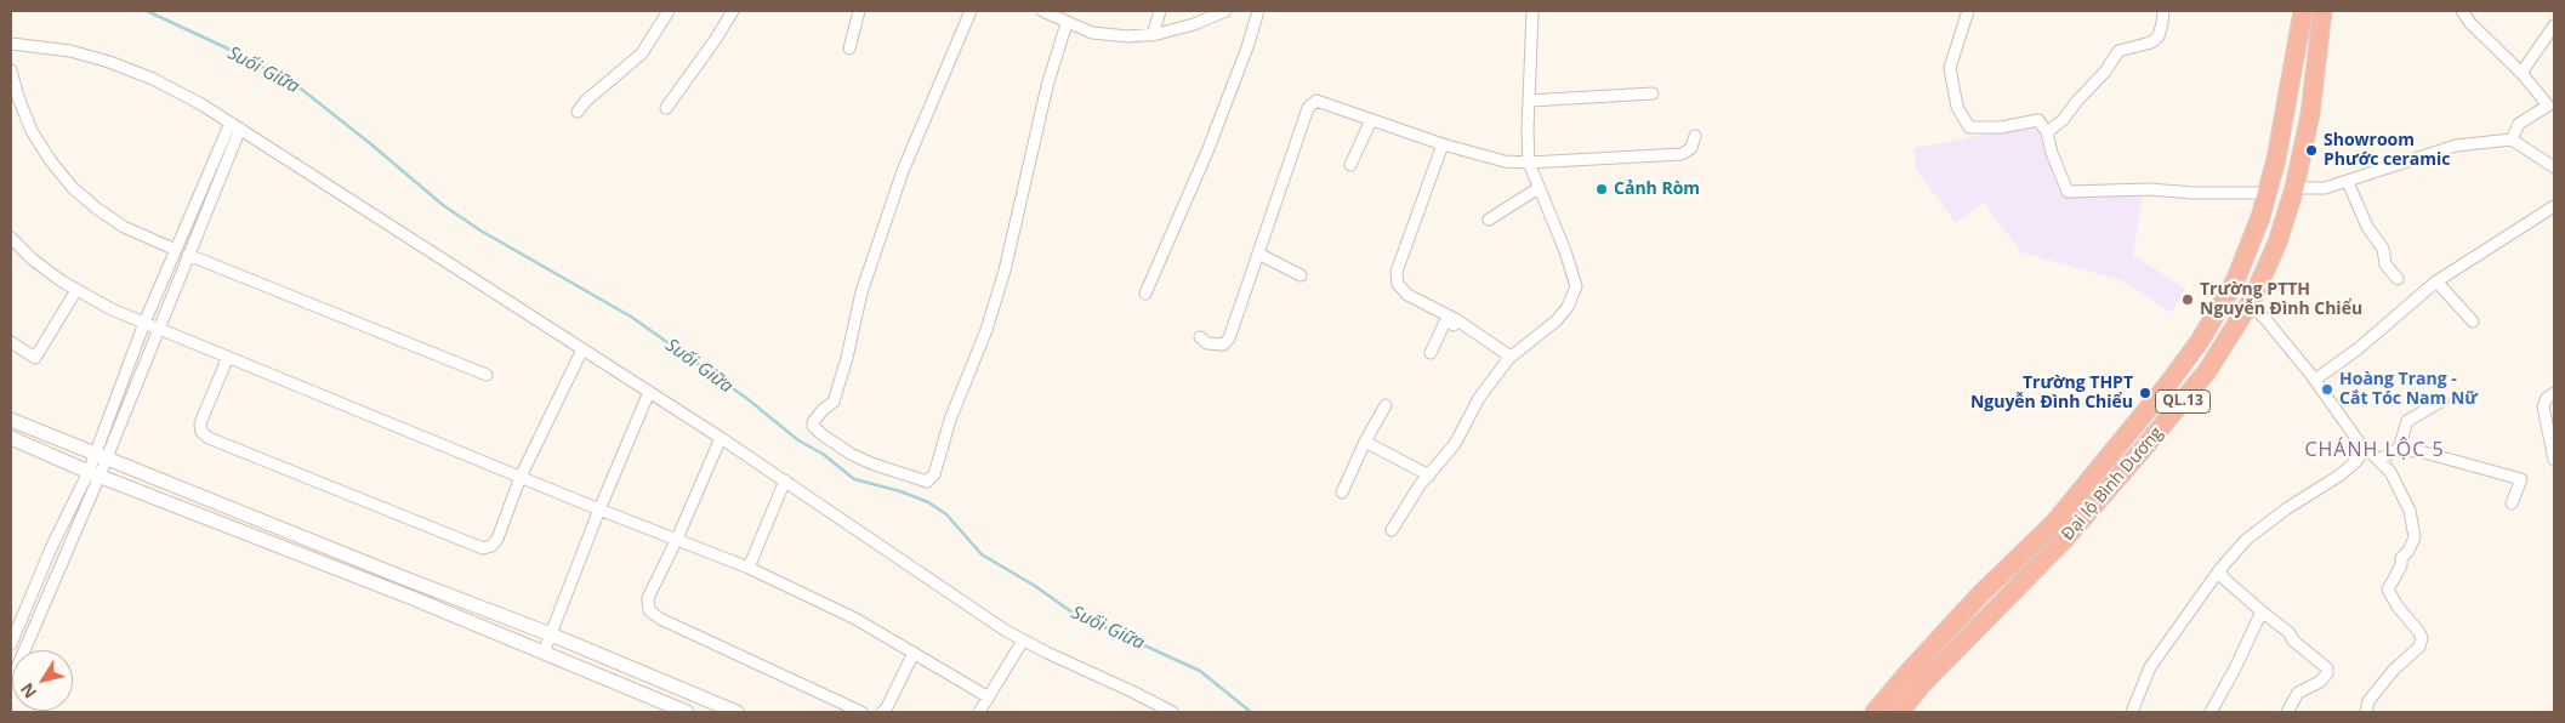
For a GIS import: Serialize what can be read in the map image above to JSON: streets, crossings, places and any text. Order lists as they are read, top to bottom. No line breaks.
{"streets":{"highway":["QL.13","Đại lộ Bình Dương"]},"districts":["CHÁNH LỘC 5"],"water":["Suối Giữa"],"places":["Showroom Phước ceramic","Cảnh Ròm","Trường PTTH Nguyễn Đình Chiểu","Hoàng Trang - Cắt Tóc Nam Nữ","Trường THPT Nguyễn Đình Chiểu"],"north":"bottom left"}
